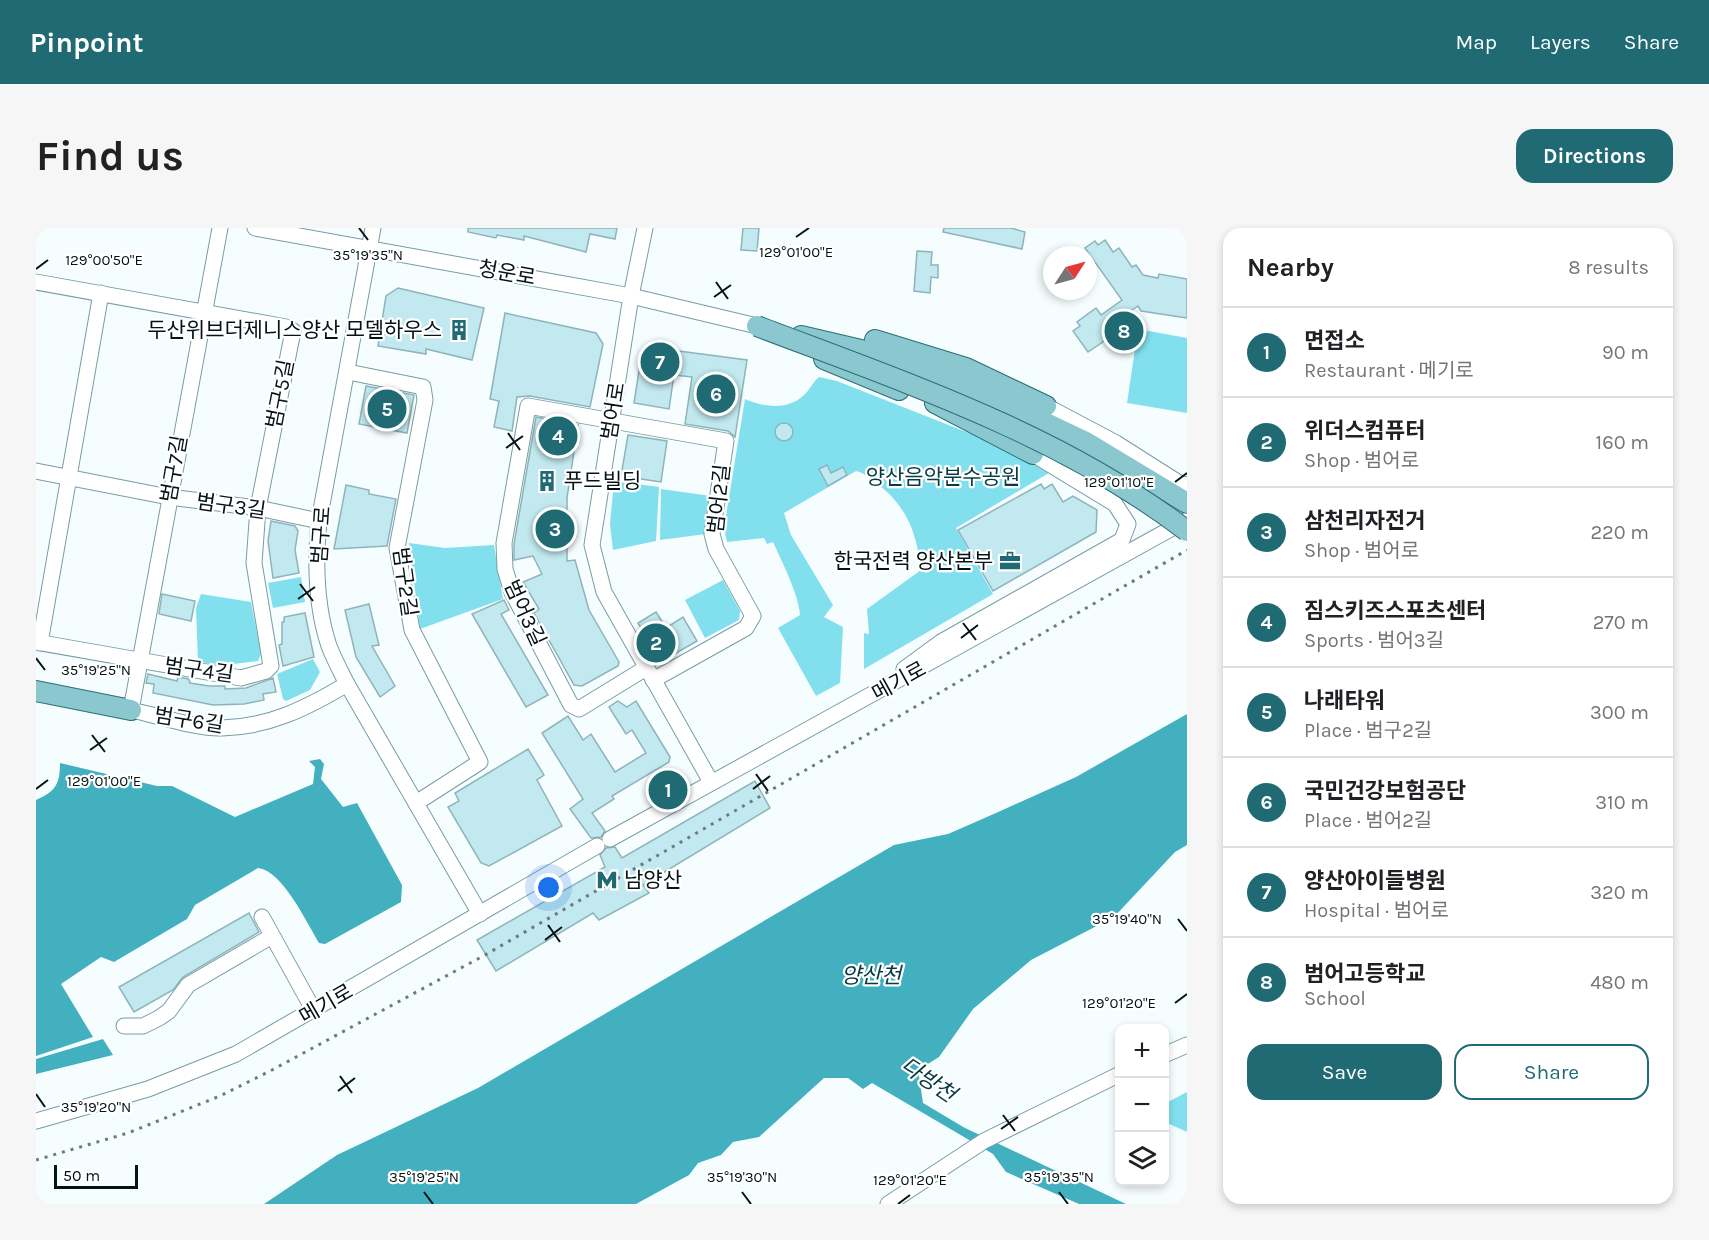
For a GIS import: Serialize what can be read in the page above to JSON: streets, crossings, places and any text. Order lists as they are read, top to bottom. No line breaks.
{"streets":{"street":["청운로","범구5길","범어로","범구7길","범어2길","범구3길","범구로","범구2길","범어3길","범구4길","메기로","범구6길"]},"crossings":[["청운로","범어로"],["청운로","범구로"],["범구5길","범구7길"],["범구5길","범구3길"],["범구5길","범구4길"],["범어로","범어2길"],["범어로","범어3길"],["범어로","메기로"],["범구7길","범구3길"],["범구7길","범구4길"],["범구7길","범구6길"],["범어2길","범어3길"],["범구3길","범구로"],["범구3길","범구4길"],["범구로","범구2길"],["범구로","메기로"],["범구로","범구6길"]],"water":["양산천","다방천"],"parks":["양산음악분수공원"],"places":{"building":["두산위브더제니스양산 모델하우스","푸드빌딩"],"office":["한국전력 양산본부"],"metro station":["남양산"]},"scale_bar":"50 m","north":"top right","page":{"header":"Pinpoint","nav":["Map","Layers","Share"],"buttons":["Directions",["Save","Share"]],"title":"Find us","heading":["Nearby","8 results"],"list":[{"mark":"1","name":"면접소","note":"Restaurant · 메기로","value":"90 m"},{"mark":"2","name":"위더스컴퓨터","note":"Shop · 범어로","value":"160 m"},{"mark":"3","name":"삼천리자전거","note":"Shop · 범어로","value":"220 m"},{"mark":"4","name":"짐스키즈스포츠센터","note":"Sports · 범어3길","value":"270 m"},{"mark":"5","name":"나래타워","note":"Place · 범구2길","value":"300 m"},{"mark":"6","name":"국민건강보험공단","note":"Place · 범어2길","value":"310 m"},{"mark":"7","name":"양산아이들병원","note":"Hospital · 범어로","value":"320 m"},{"mark":"8","name":"범어고등학교","note":"School","value":"480 m"}],"pins":["8","7","6","5","4","3","2","1"],"map_buttons":["+","−"],"scale":"50 m"},"coordinates":["129°01'00\"E","35°19'35\"N","129°00'50\"E","129°01'10\"E","35°19'25\"N","35°19'40\"N","129°01'20\"E","35°19'20\"N","35°19'30\"N"]}
